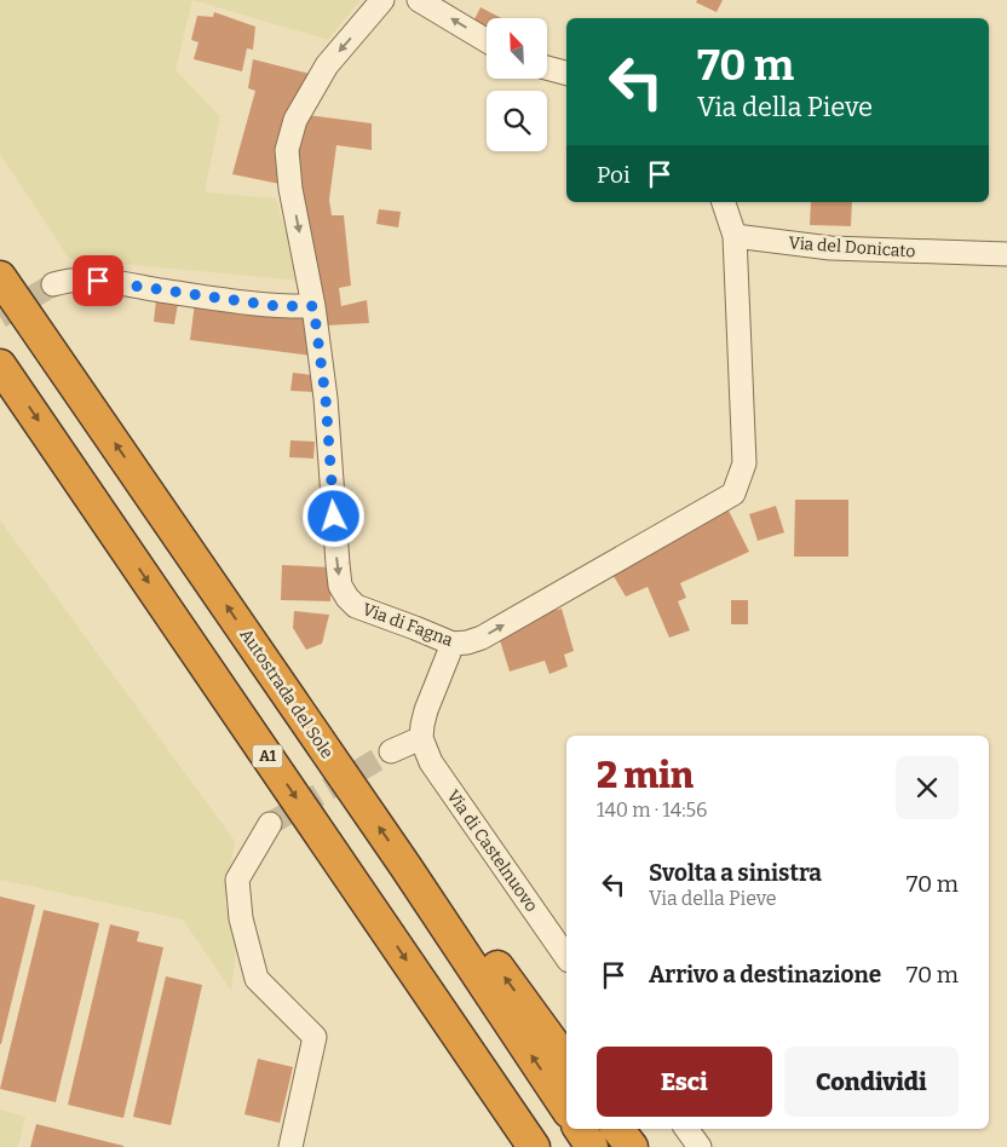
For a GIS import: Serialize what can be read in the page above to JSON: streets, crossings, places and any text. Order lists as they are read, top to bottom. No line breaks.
{"streets":{"highway":["Autostrada del Sole","A1"],"street":["Via del Donicato","Via di Fagna","Via di Castelnuovo"]},"crossings":[["Via del Donicato","Via di Fagna"]],"north":"top left","page":{"turn":["70 m","Via della Pieve"],"then":"Poi","heading":["2 min","140 m · 14:56"],"list":[{"name":"Svolta a sinistra","note":"Via della Pieve","value":"70 m"},{"name":"Arrivo a destinazione","value":"70 m"}],"buttons":["Esci","Condividi"]}}
